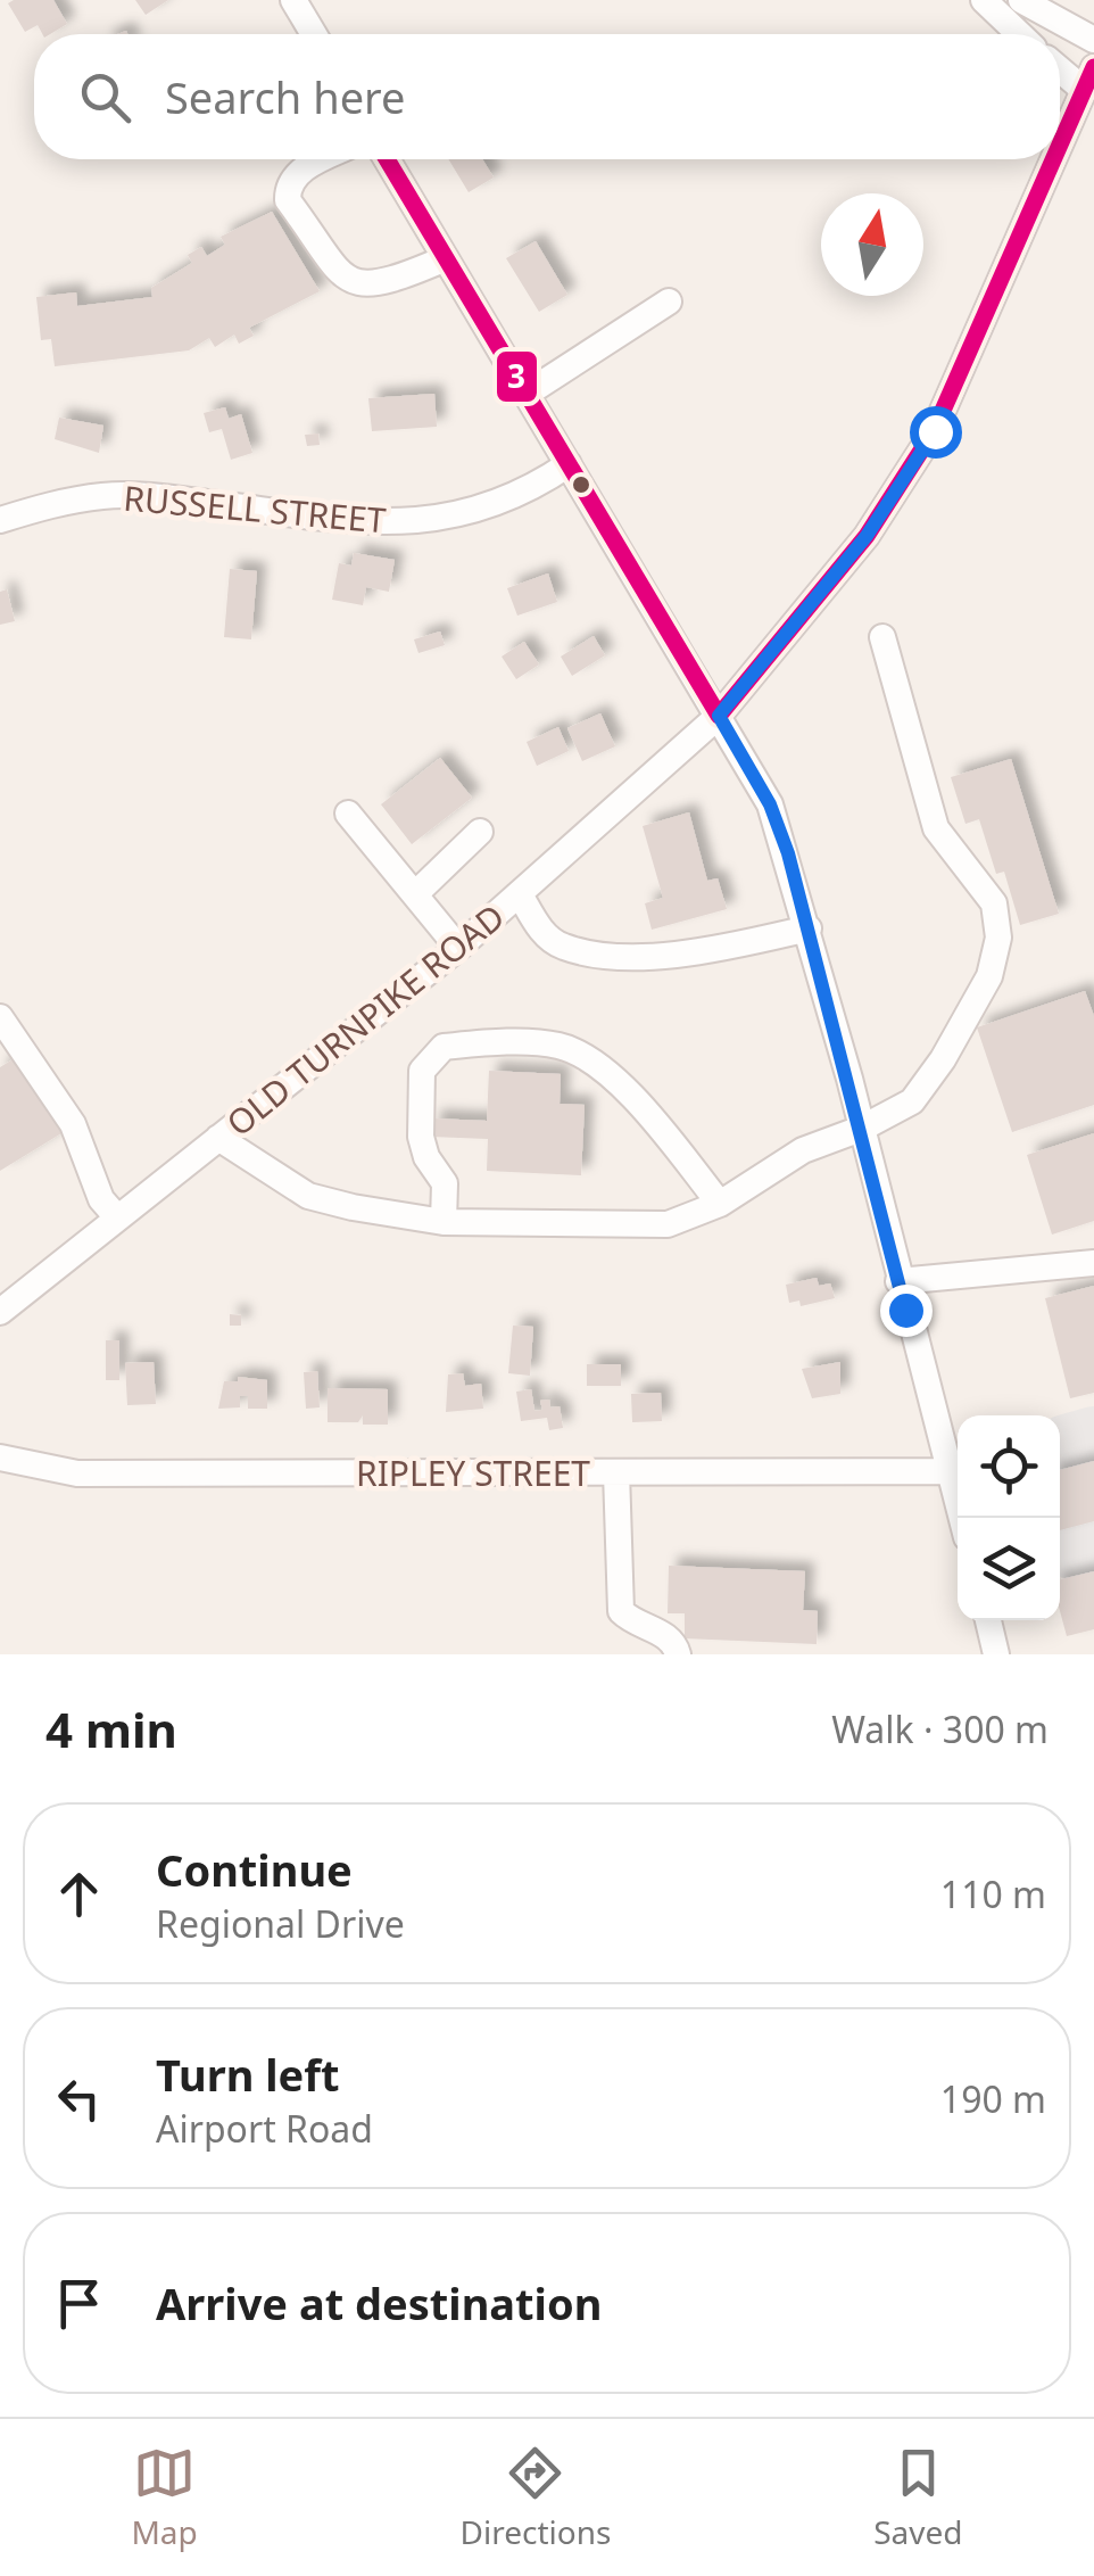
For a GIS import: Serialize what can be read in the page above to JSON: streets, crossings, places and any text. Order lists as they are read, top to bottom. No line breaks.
{"streets":{"street":["RUSSELL STREET","OLD TURNPIKE ROAD","RIPLEY STREET"]},"lines":["transit line 3"],"north":"top","page":{"search":"Search here","heading":["4 min","Walk · 300 m"],"list":[["Continue","Regional Drive","110 m"],["Turn left","Airport Road","190 m"],"Arrive at destination"],"nav":["Map","Directions","Saved"]}}
